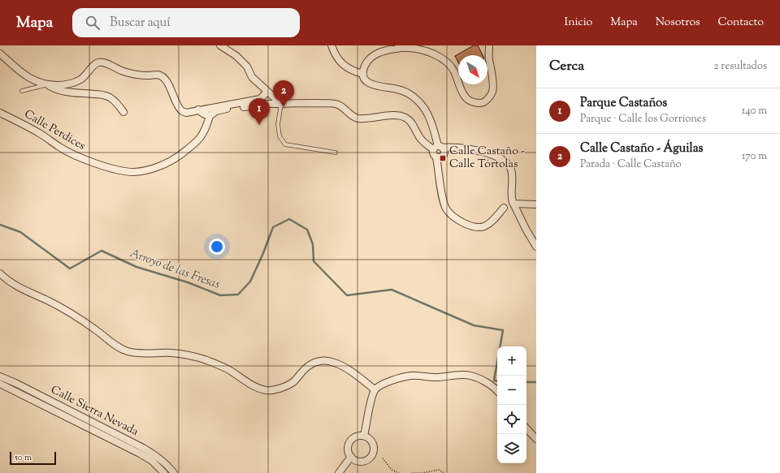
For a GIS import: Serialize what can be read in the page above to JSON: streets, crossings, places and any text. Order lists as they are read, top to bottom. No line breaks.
{"streets":{"street":["Calle Perdices","Calle Sierra Nevada"]},"water":["Arroyo de las Fresas"],"places":{"transit":["Calle Castaño - Calle Tórtolas"]},"scale_bar":"50 m","north":"bottom right","page":{"header":"Mapa","search":"Buscar aquí","nav":["Inicio","Mapa","Nosotros","Contacto"],"heading":["Cerca","2 resultados"],"pins":["2","1"],"list":[{"mark":"1","name":"Parque Castaños","note":"Parque · Calle los Gorriones","value":"140 m"},{"mark":"2","name":"Calle Castaño - Águilas","note":"Parada · Calle Castaño","value":"170 m"}],"map_buttons":["+","−"],"scale":"50 m"}}
